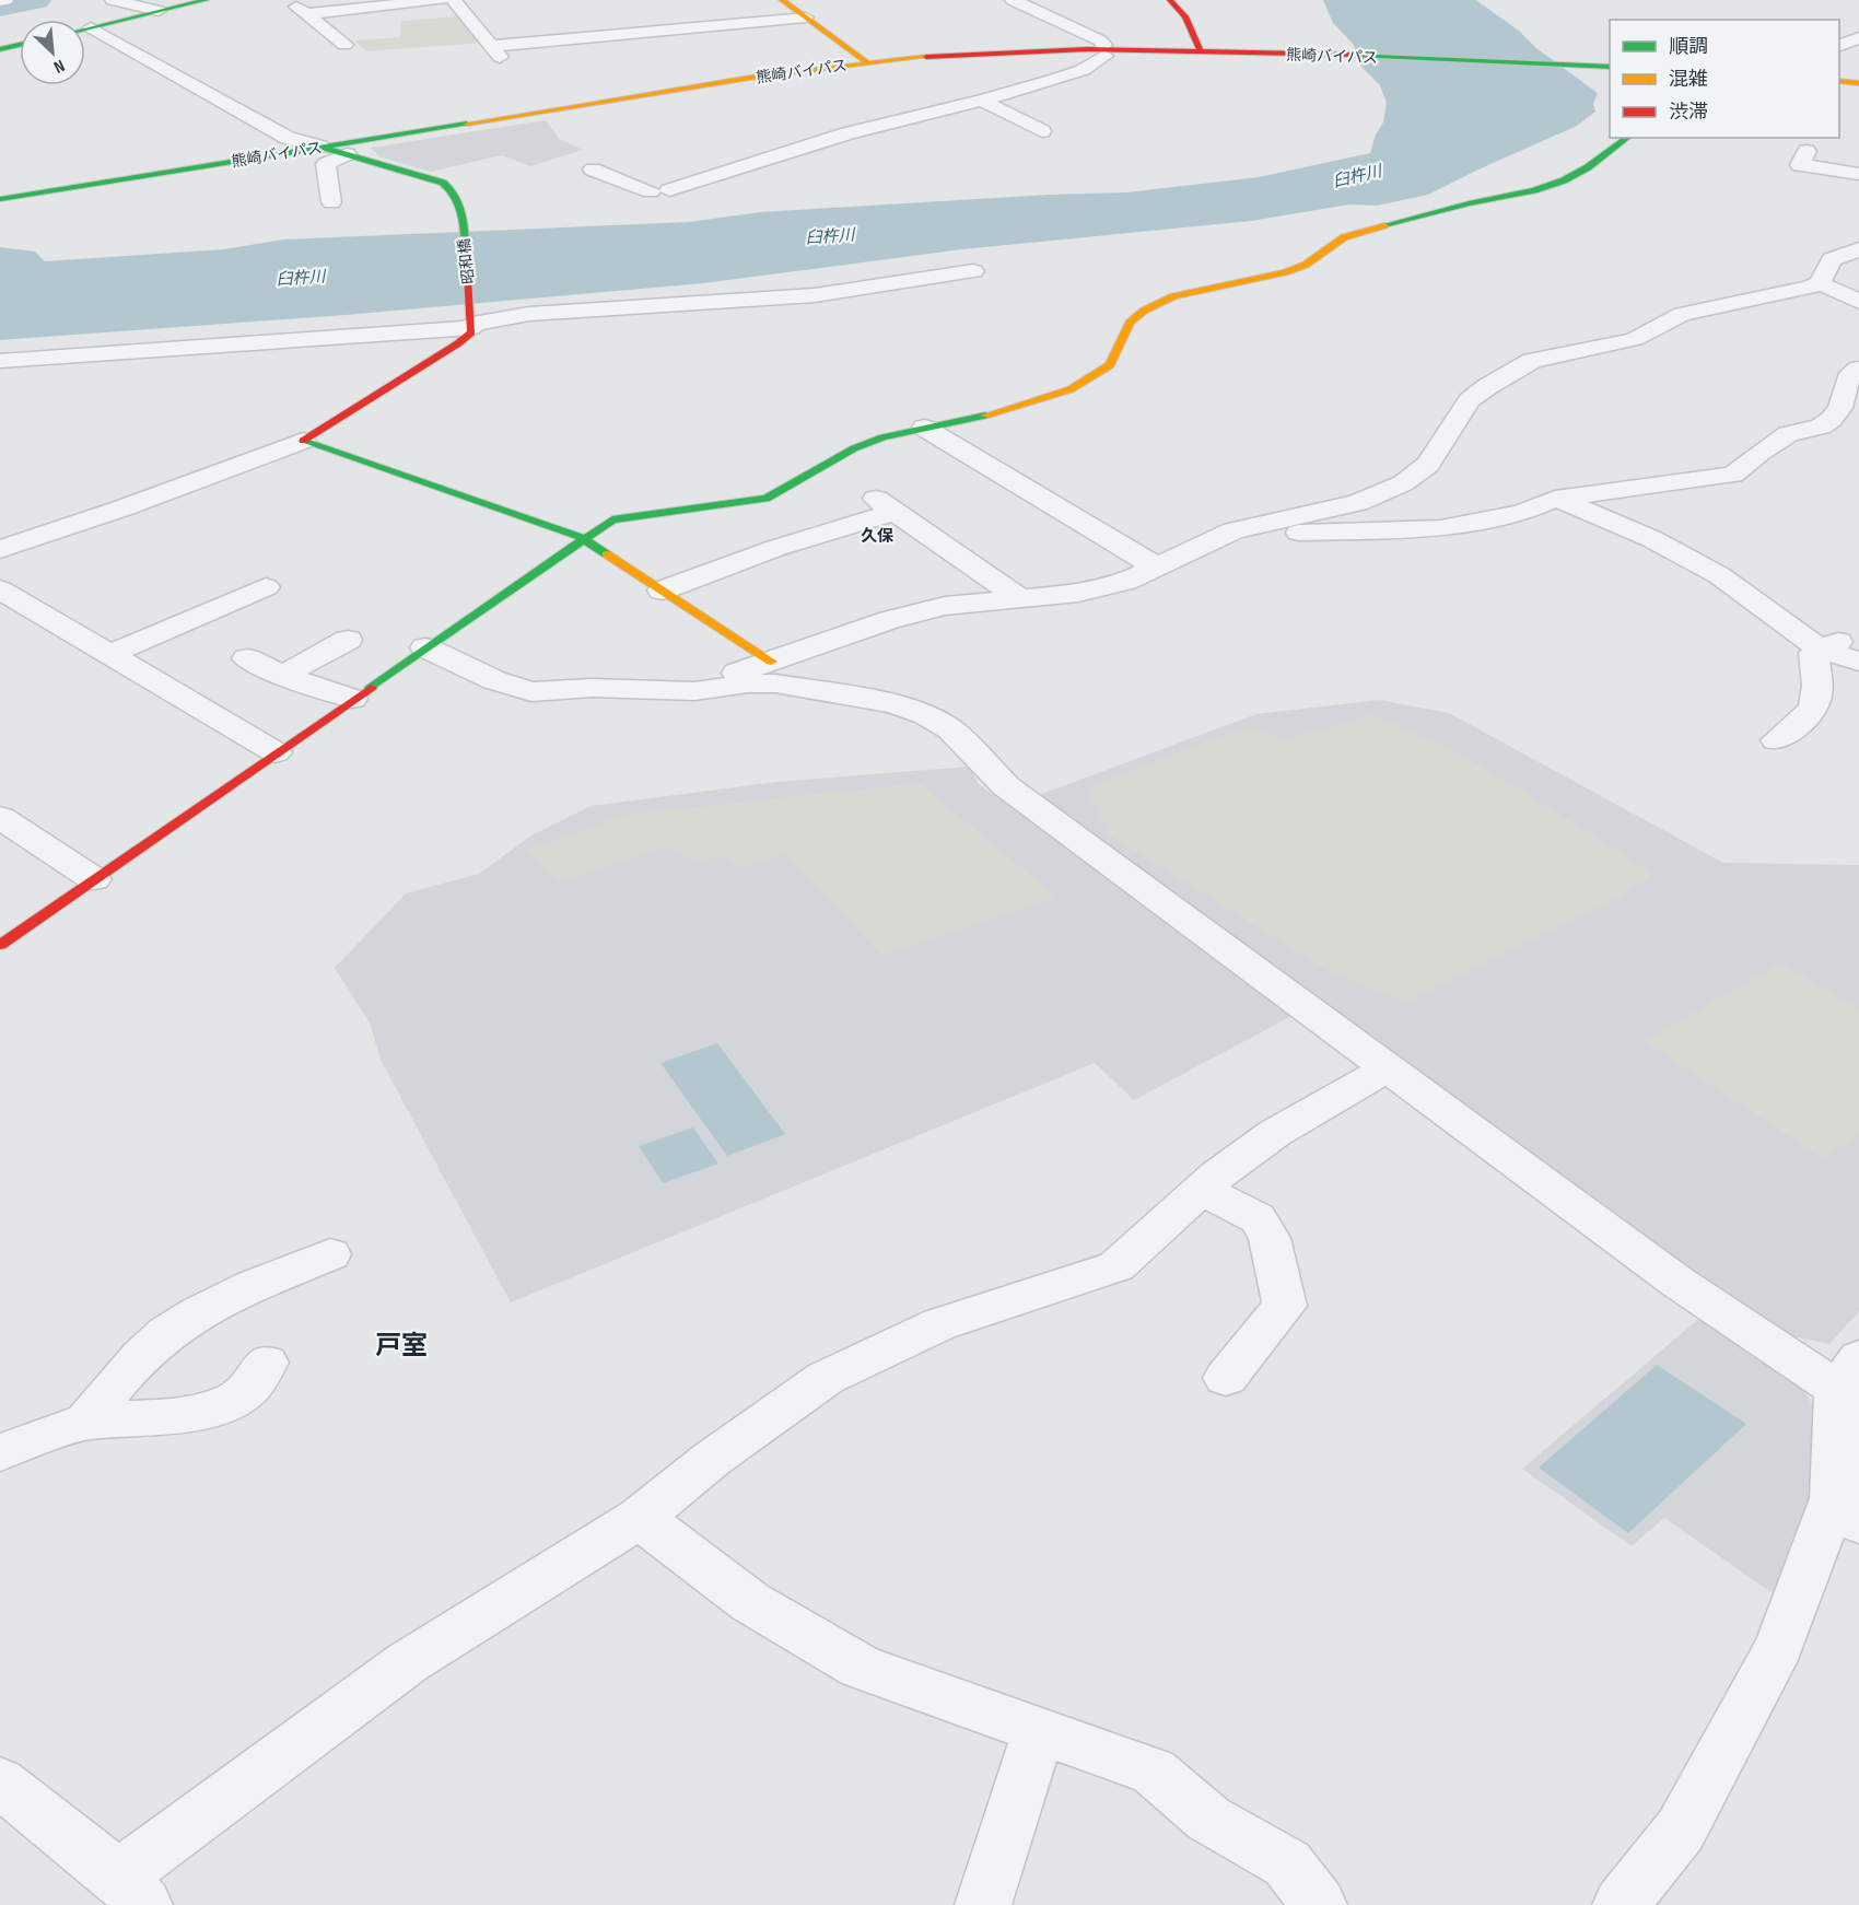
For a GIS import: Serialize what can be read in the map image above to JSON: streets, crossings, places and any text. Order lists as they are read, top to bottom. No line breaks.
{"streets":{"main road":["熊崎バイパス","昭和橋"]},"districts":["久保","戸室"],"water":["臼杵川"],"legend":["順調","混雑","渋滞"],"north":"bottom right"}
